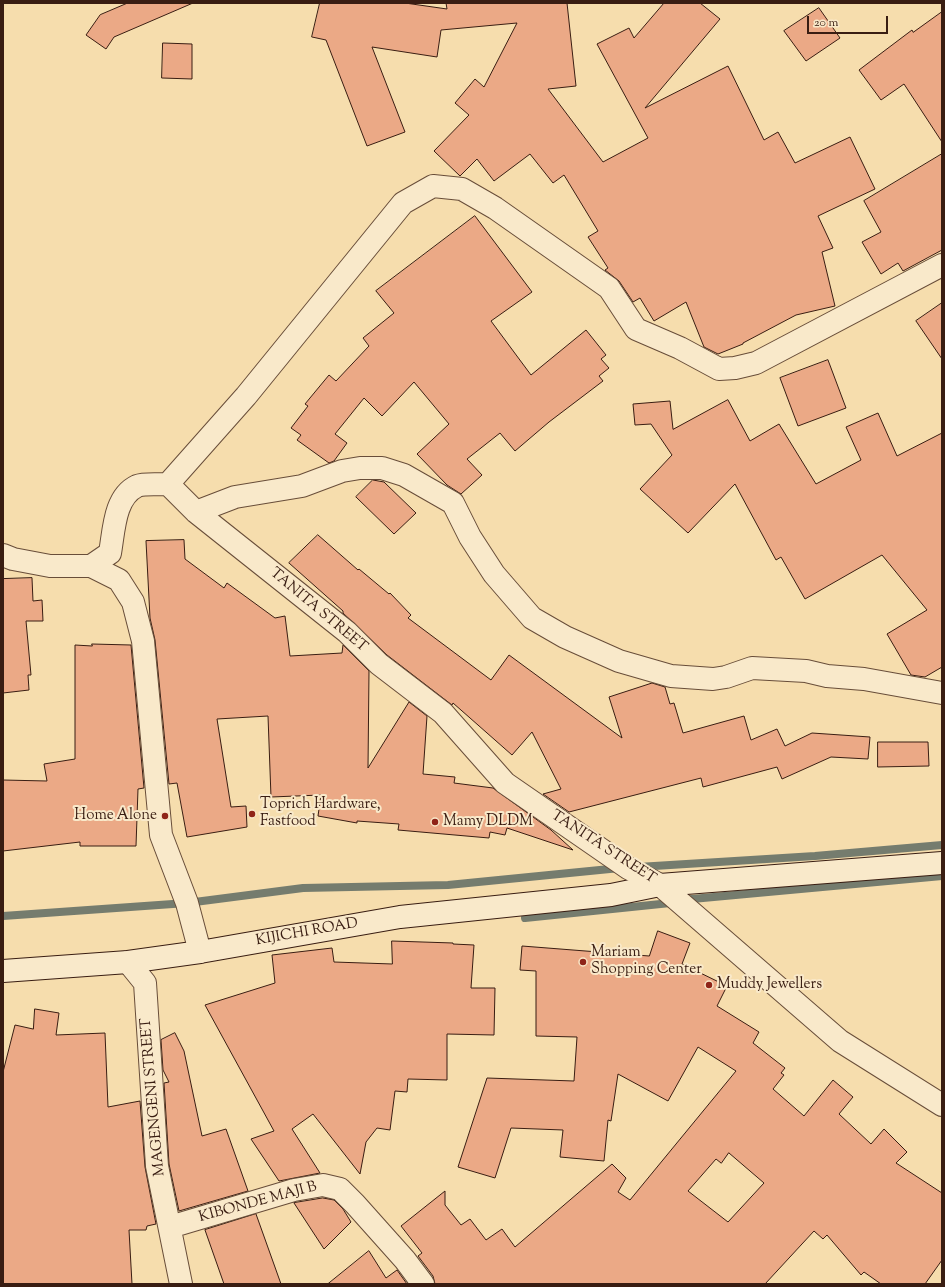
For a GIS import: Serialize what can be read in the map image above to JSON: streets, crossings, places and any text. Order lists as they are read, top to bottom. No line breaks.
{"streets":{"street":["TANITA STREET","KIJICHI ROAD","MAGENGENI STREET","KIBONDE MAJI B"]},"crossings":[["TANITA STREET","KIJICHI ROAD"],["KIJICHI ROAD","MAGENGENI STREET"],["MAGENGENI STREET","KIBONDE MAJI B"]],"places":["Toprich Hardware, Fastfood","Home Alone","Mamy DLDM","Mariam Shopping Center","Muddy Jewellers"],"scale_bar":"20 m"}
